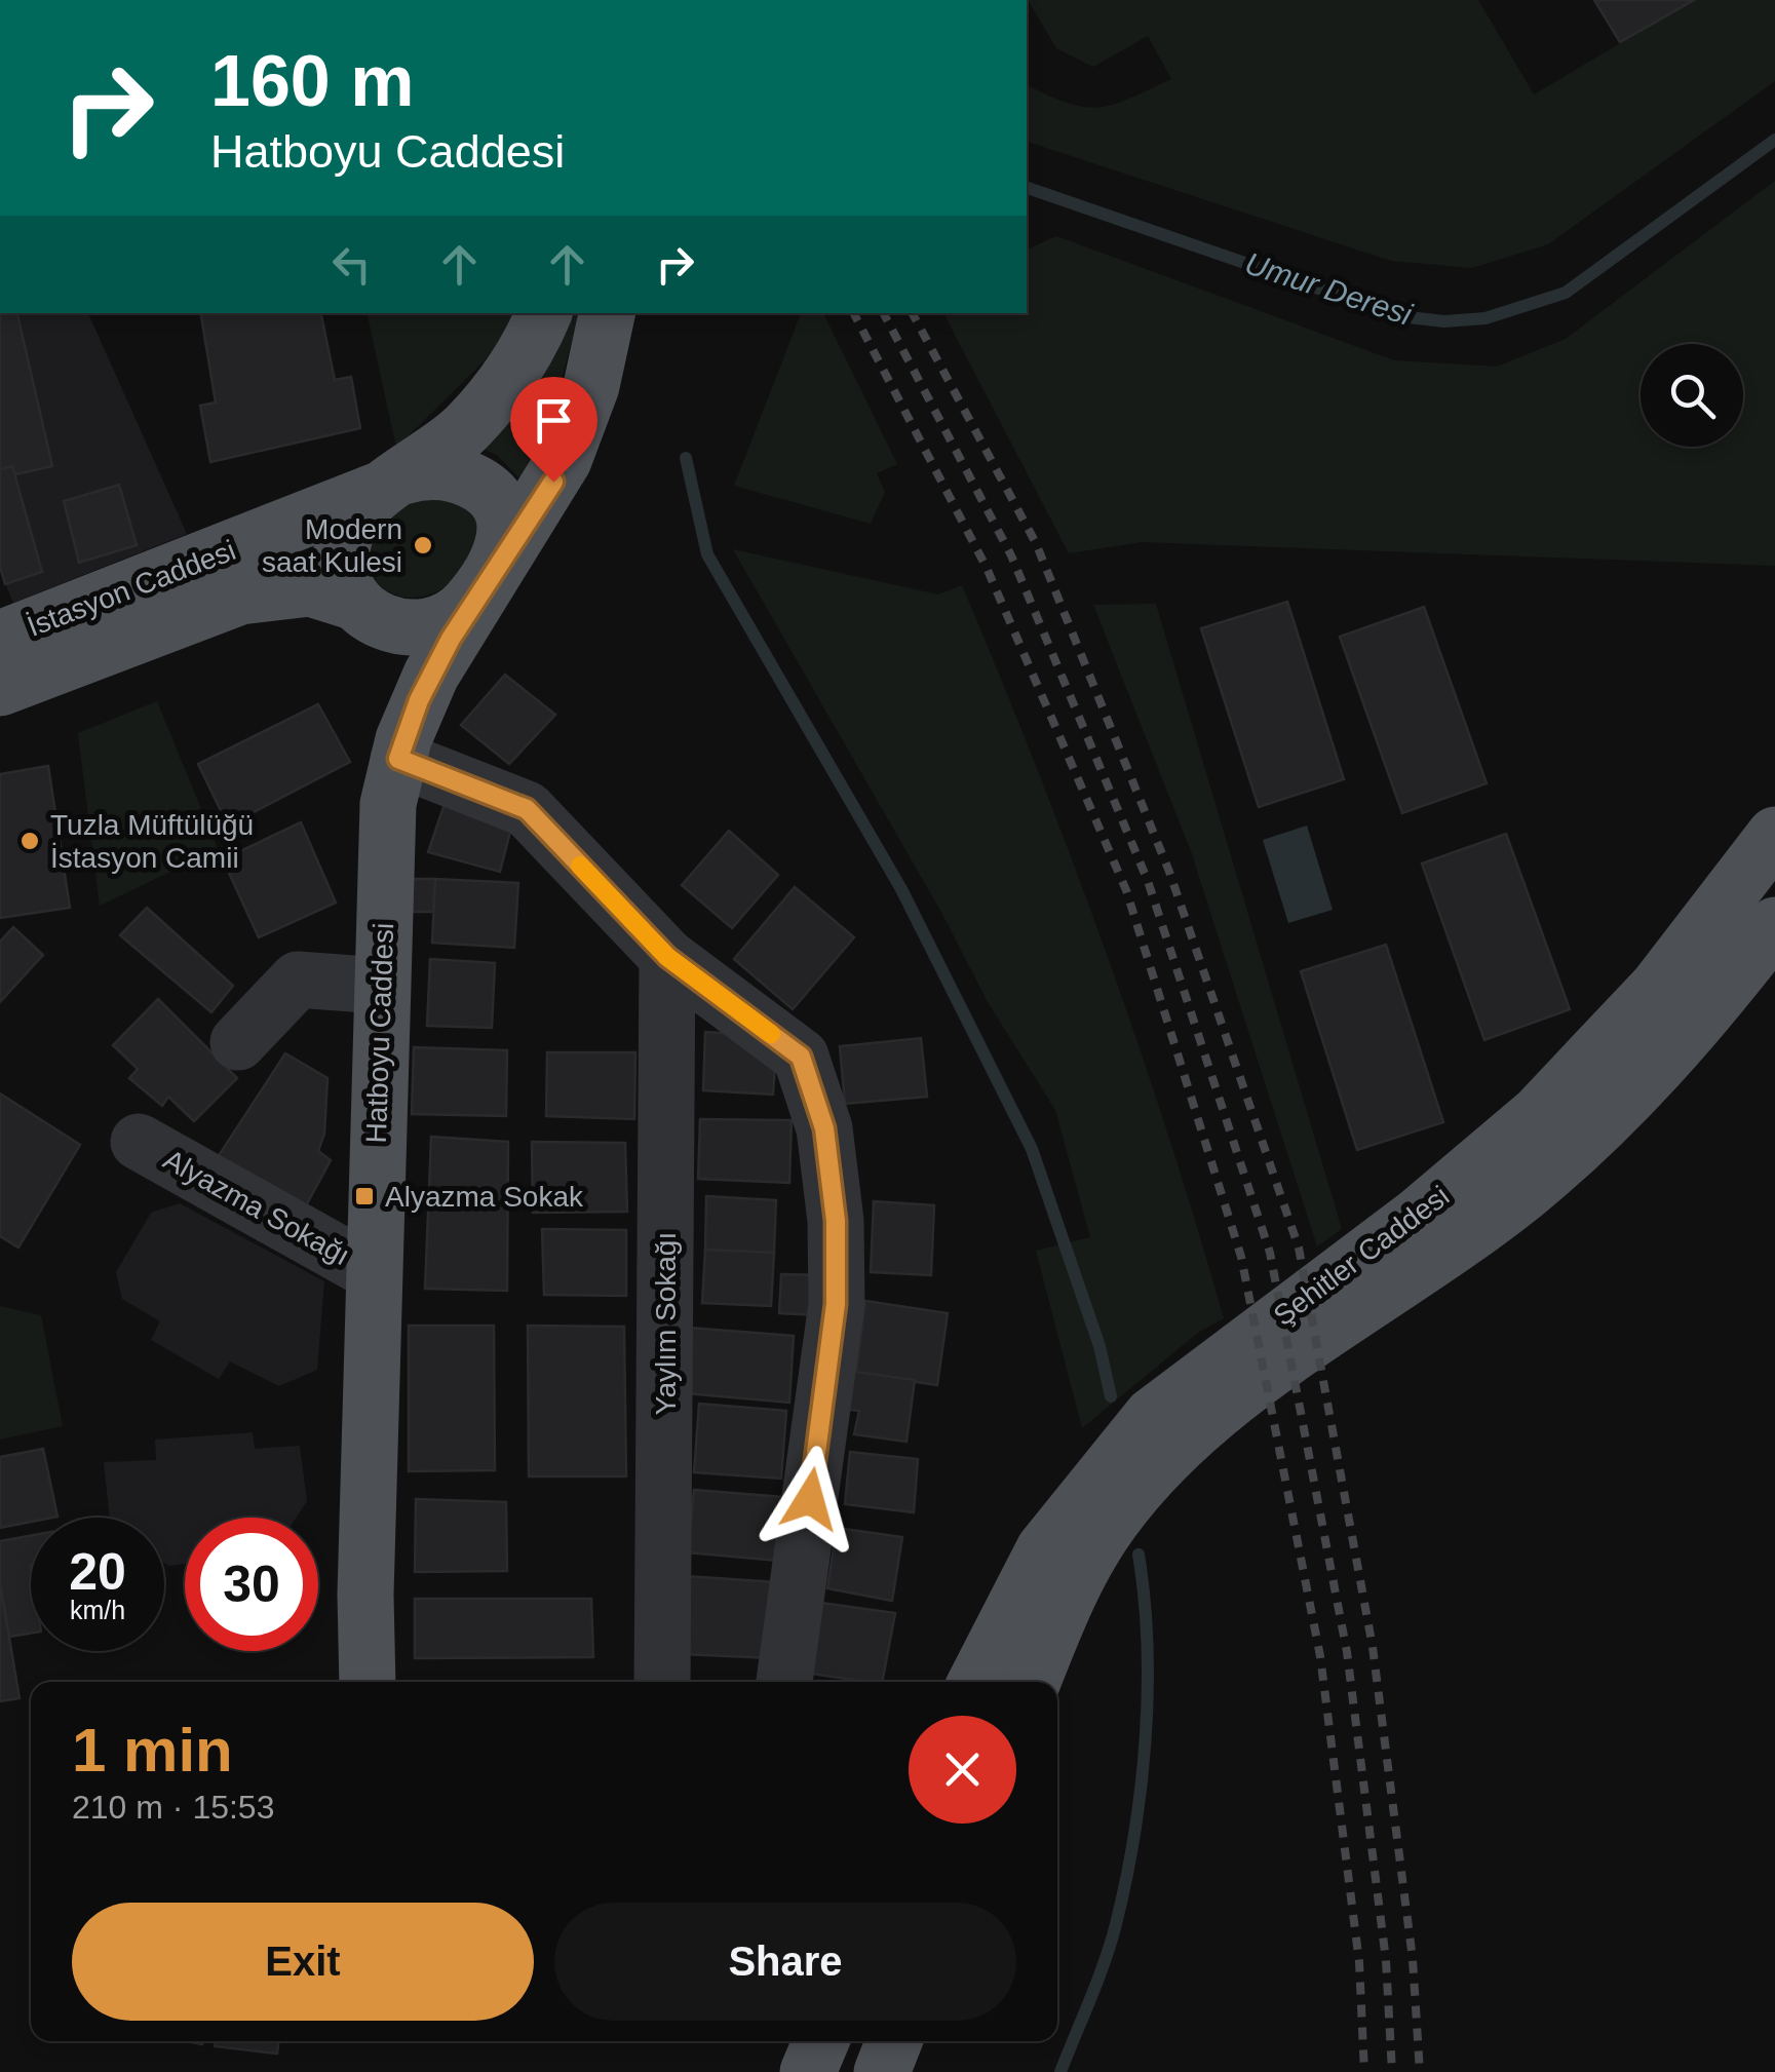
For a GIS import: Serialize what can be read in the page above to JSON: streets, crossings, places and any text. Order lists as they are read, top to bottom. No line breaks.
{"streets":{"main road":["İstasyon Caddesi","Hatboyu Caddesi","Şehitler Caddesi"],"street":["Alyazma Sokağı","Yaylım Sokağı"]},"crossings":[["İstasyon Caddesi","Hatboyu Caddesi"],["Hatboyu Caddesi","Alyazma Sokağı"]],"water":["Umur Deresi"],"places":{"other":["Modern saat Kulesi","Tuzla Müftülüğü İstasyon Camii"],"transit":["Alyazma Sokak"]},"page":{"turn":["160 m","Hatboyu Caddesi"],"speed":"20 km/h","limit":"30","heading":["1 min","210 m · 15:53"],"buttons":["Exit","Share"]}}
